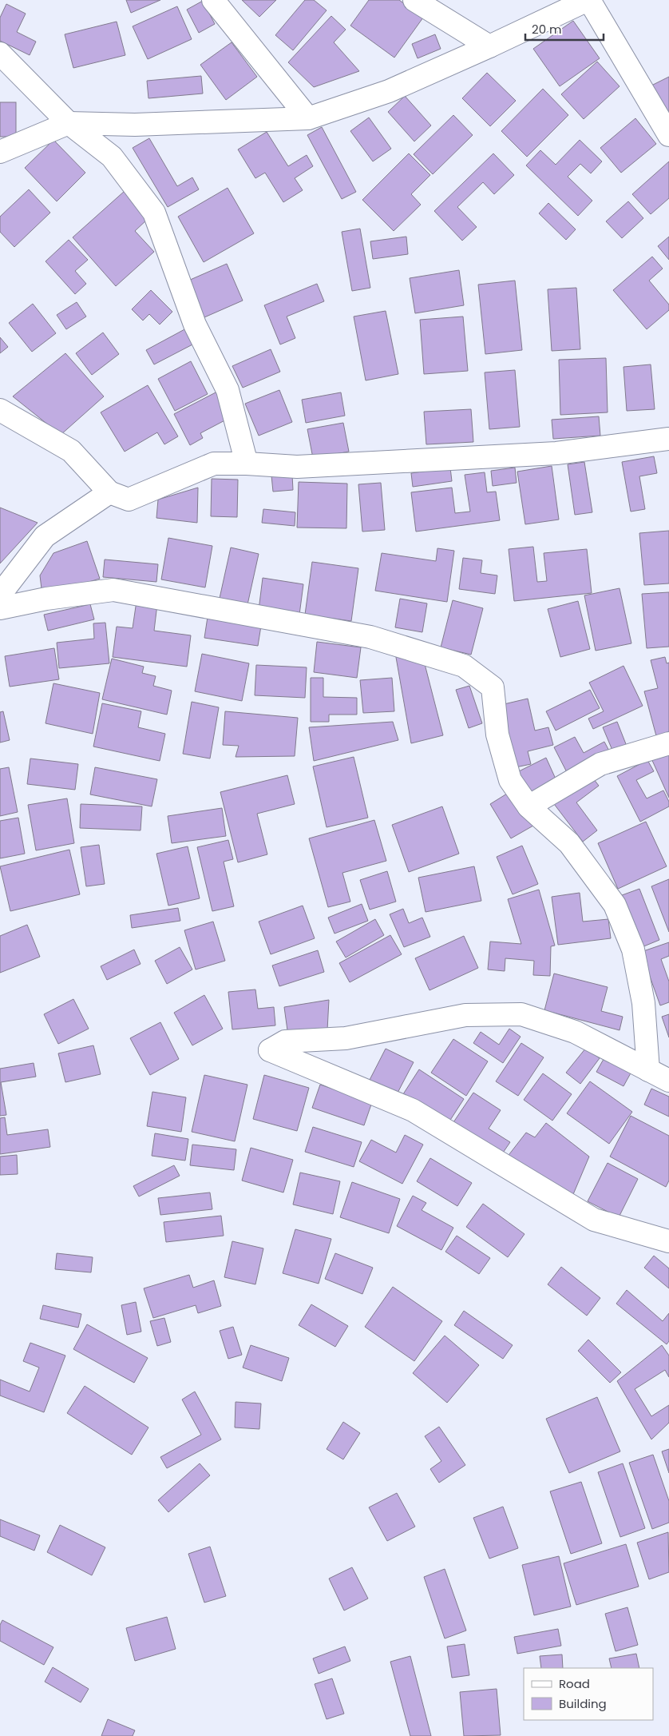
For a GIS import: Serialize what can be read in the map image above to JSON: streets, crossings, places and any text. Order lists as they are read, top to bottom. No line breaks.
{"legend":["Road","Building"],"scale_bar":"20 m"}
